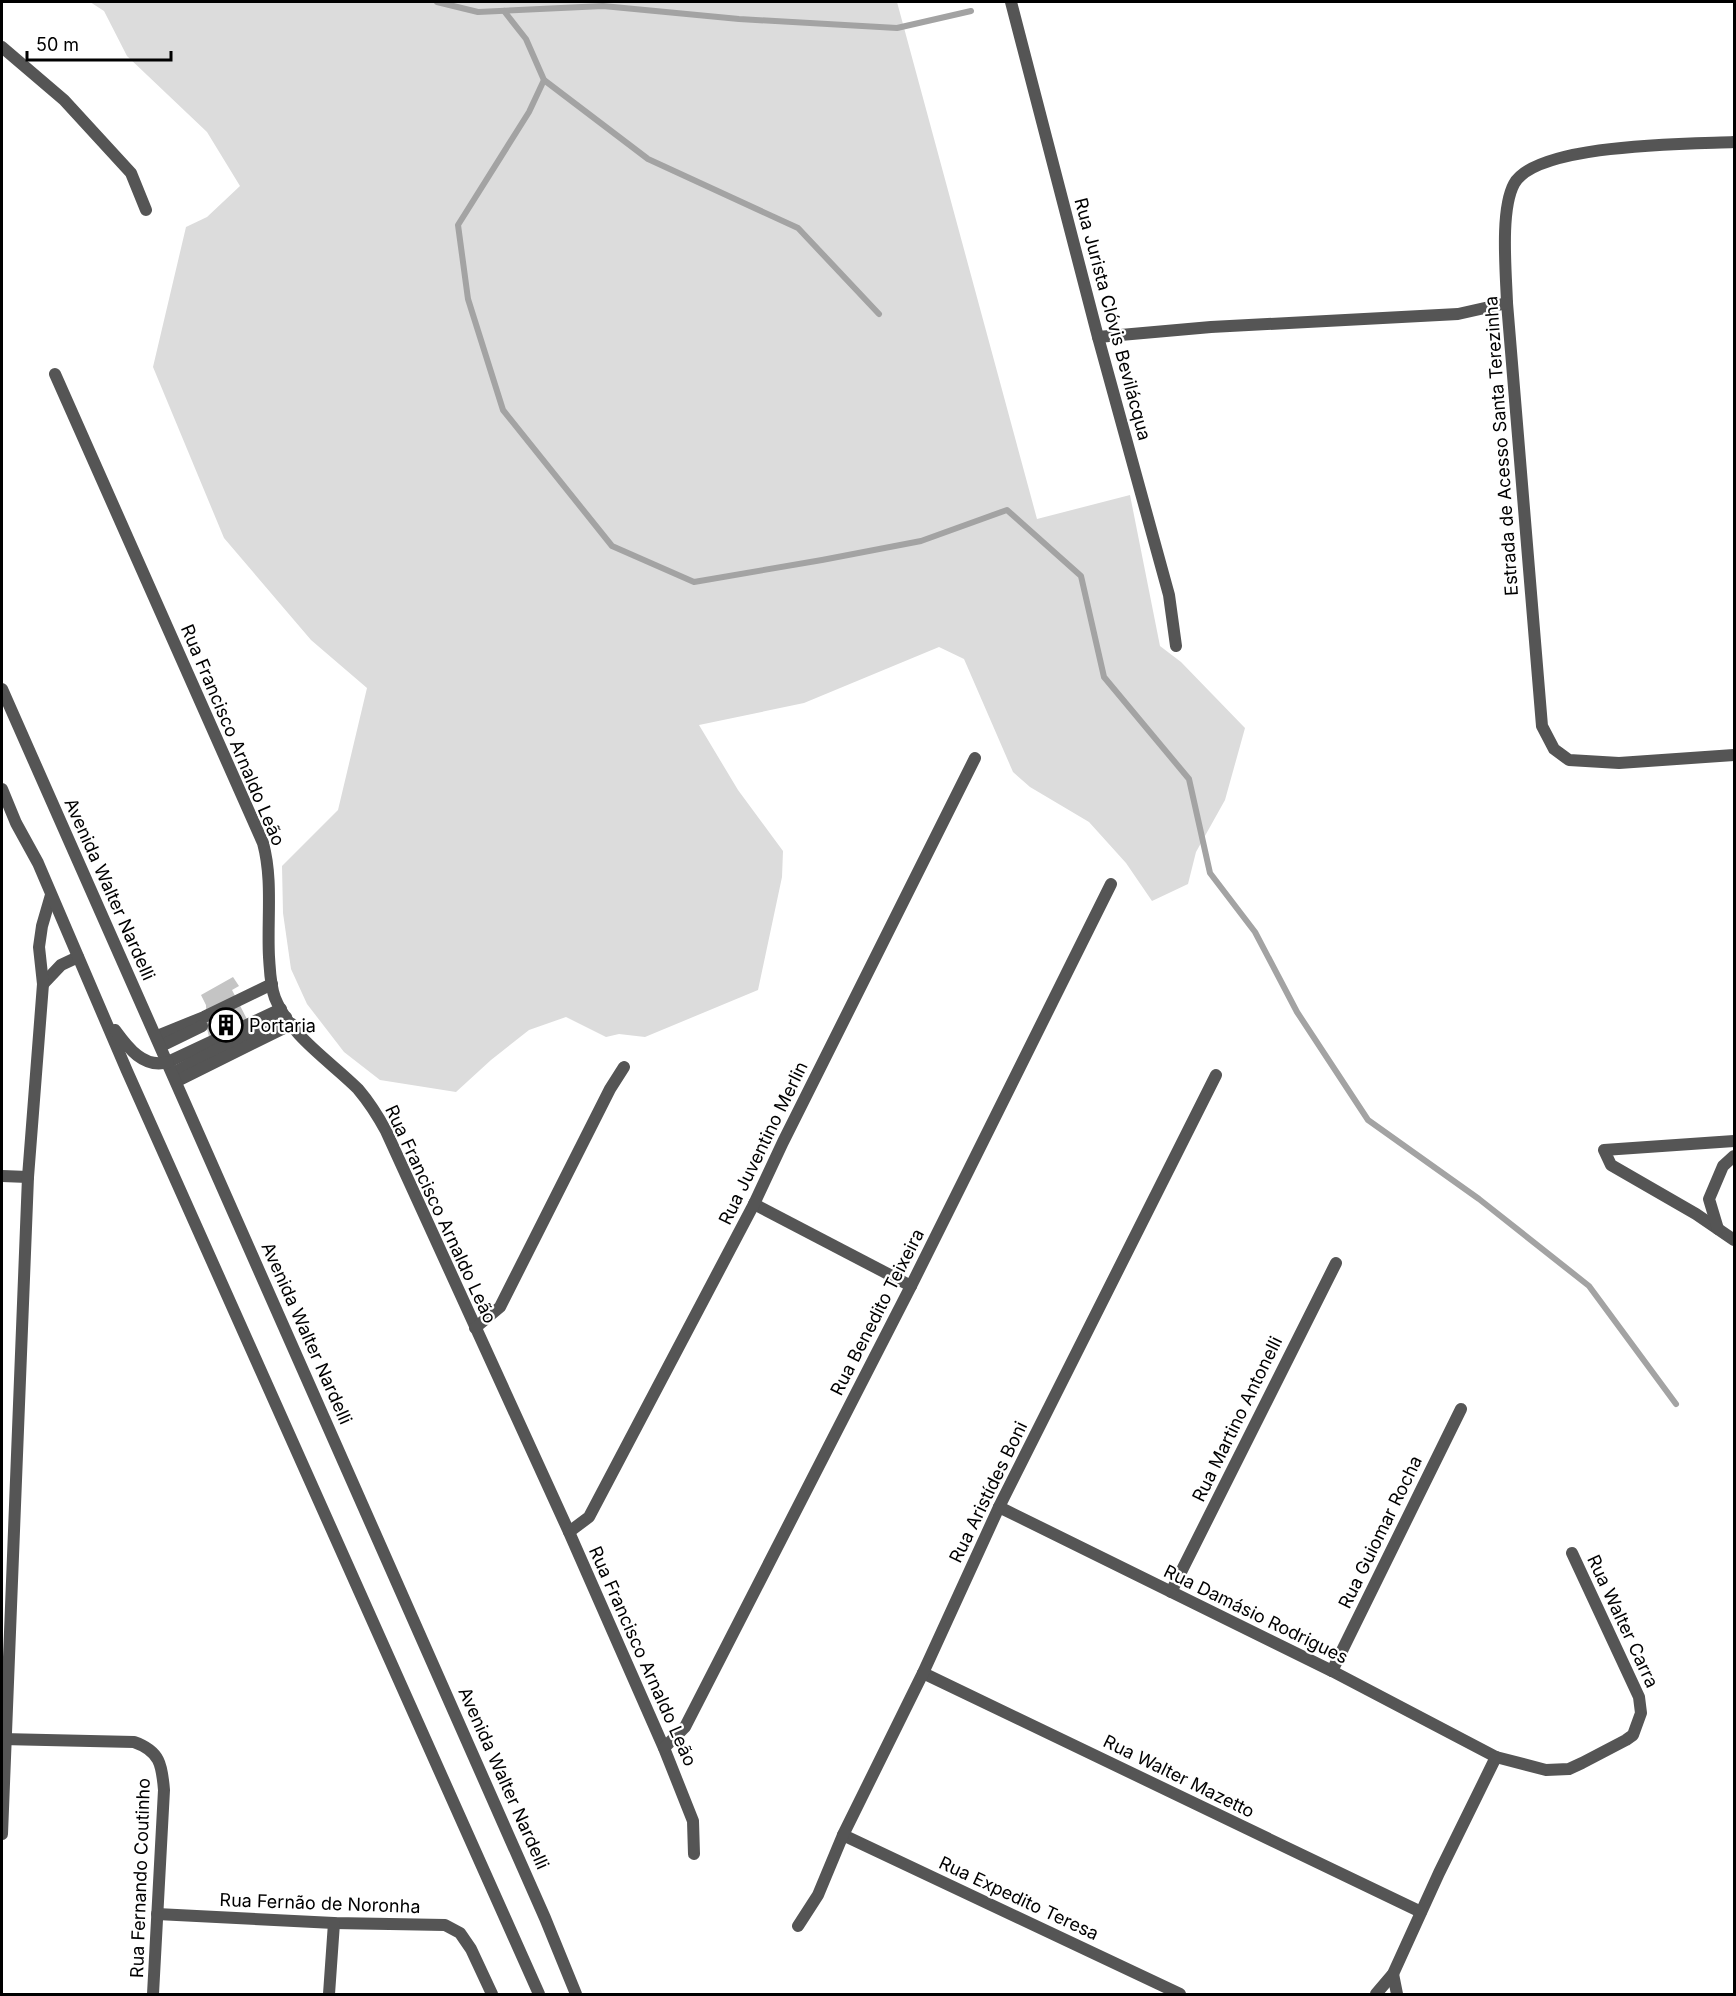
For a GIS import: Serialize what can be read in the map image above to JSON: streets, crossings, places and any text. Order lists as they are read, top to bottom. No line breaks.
{"streets":{"street":["Rua Jurista Clóvis Bevilácqua","Estrada de Acesso Santa Terezinha","Rua Francisco Arnaldo Leão","Avenida Walter Nardelli","Rua Juventino Merlin","Rua Benedito Teixeira","Rua Martino Antonelli","Rua Aristídes Boni","Rua Guiomar Rocha","Rua Damásio Rodrigues","Rua Walter Carra","Rua Walter Mazetto","Rua Fernando Coutinho","Rua Expedito Teresa","Rua Fernão de Noronha"]},"crossings":[["Rua Francisco Arnaldo Leão","Rua Juventino Merlin"],["Rua Francisco Arnaldo Leão","Rua Benedito Teixeira"],["Rua Martino Antonelli","Rua Damásio Rodrigues"],["Rua Aristídes Boni","Rua Damásio Rodrigues"],["Rua Aristídes Boni","Rua Walter Mazetto"],["Rua Aristídes Boni","Rua Expedito Teresa"],["Rua Guiomar Rocha","Rua Damásio Rodrigues"],["Rua Damásio Rodrigues","Rua Walter Carra"],["Rua Fernando Coutinho","Rua Fernão de Noronha"]],"places":{"building":["Portaria"]},"scale_bar":"50 m"}
